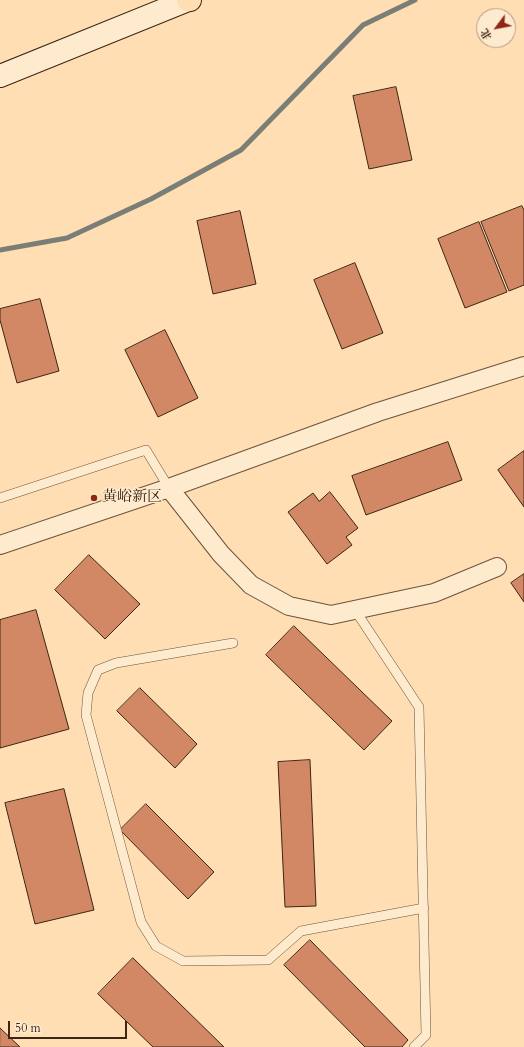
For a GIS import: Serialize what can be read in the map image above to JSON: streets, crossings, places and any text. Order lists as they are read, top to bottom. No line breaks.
{"places":["黄峪新区"],"scale_bar":"50 m","north":"bottom left"}
